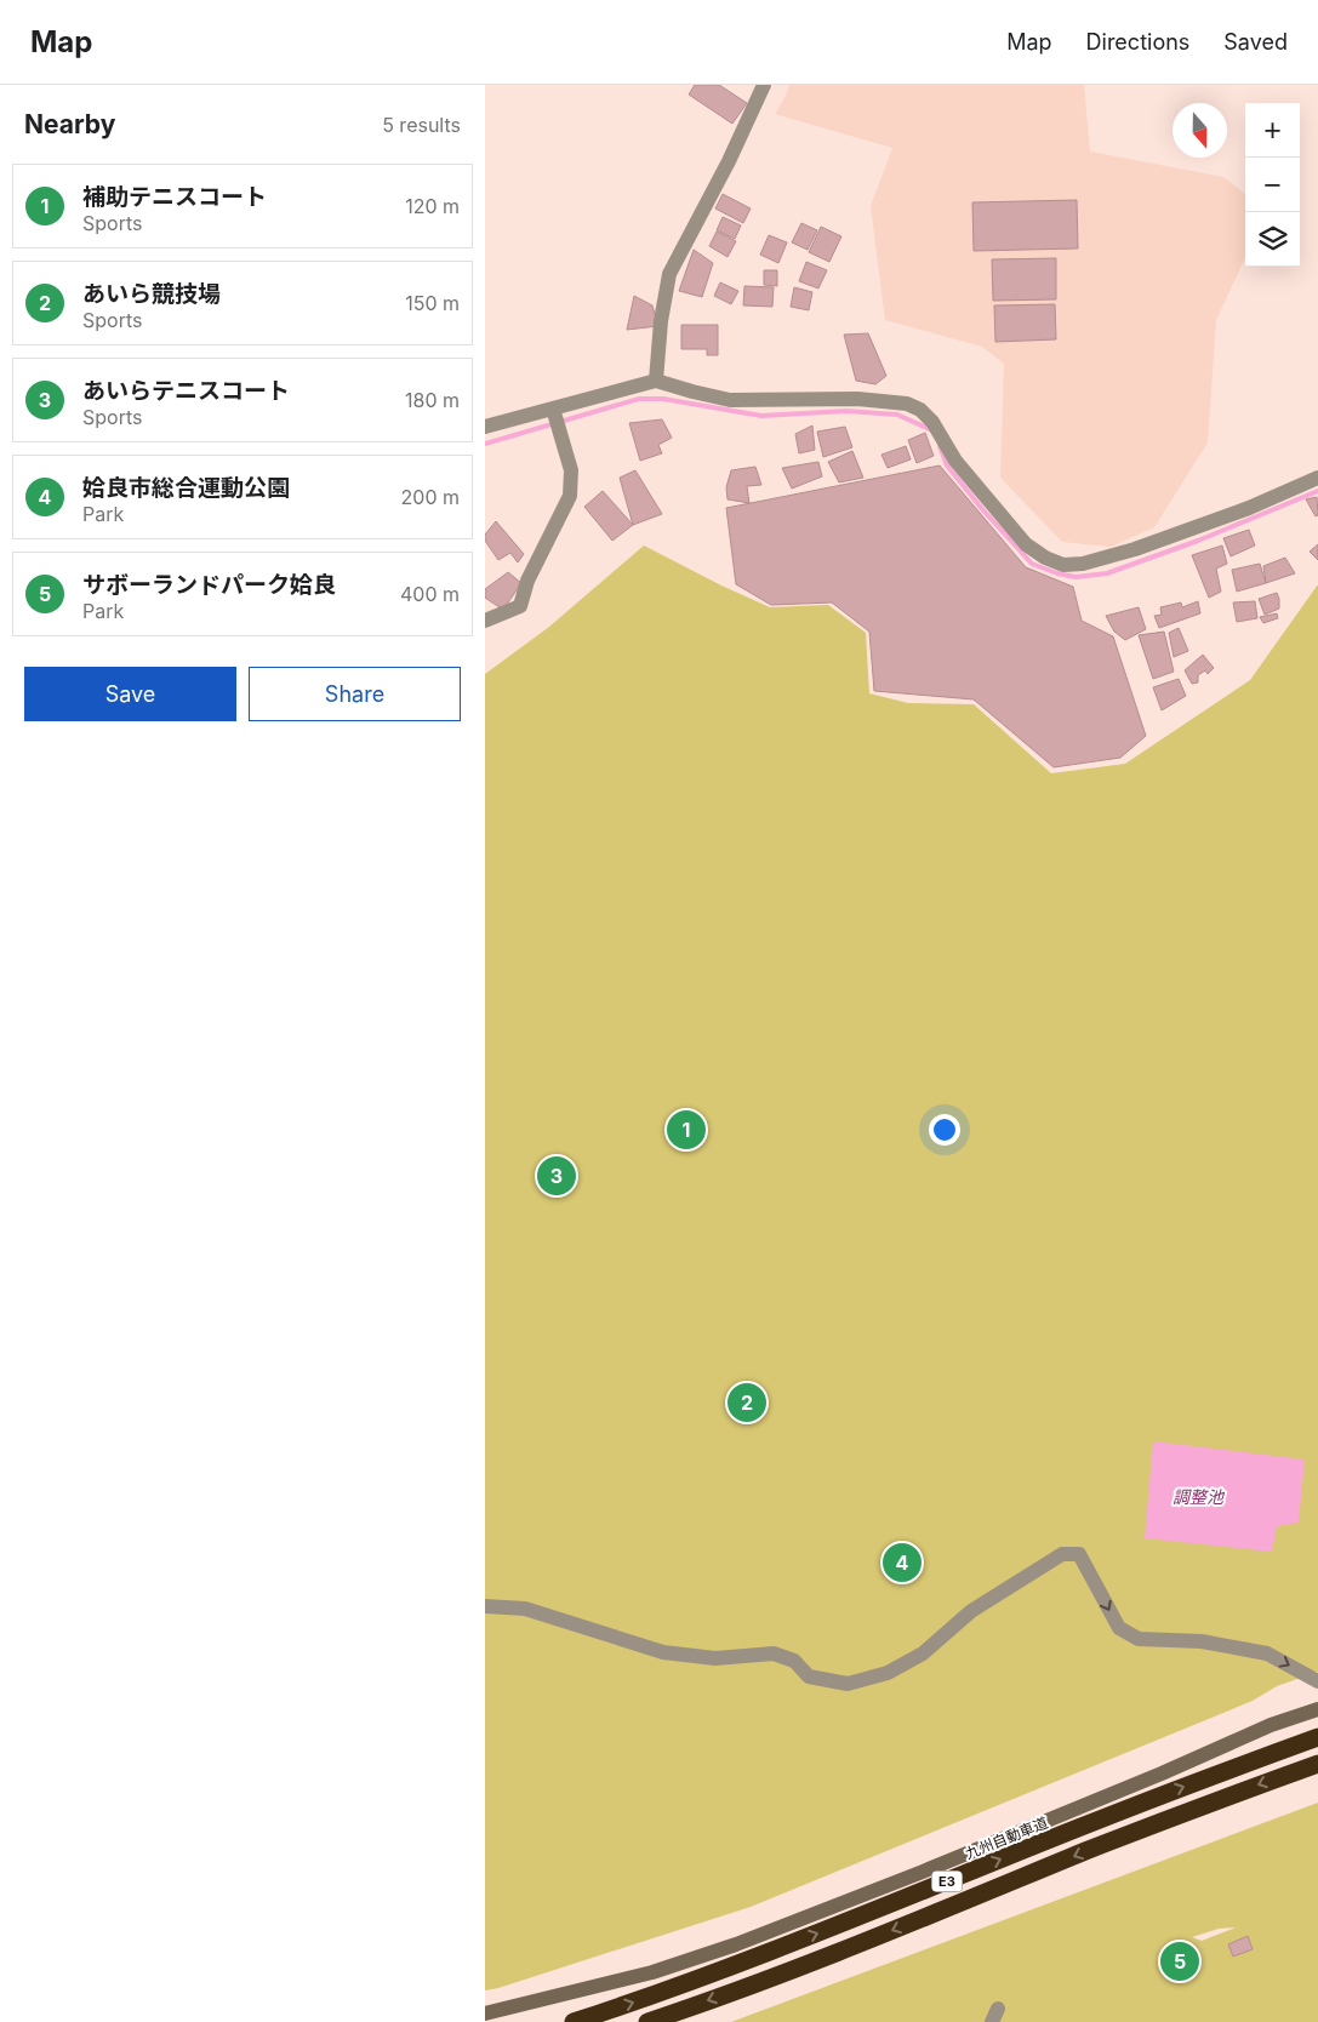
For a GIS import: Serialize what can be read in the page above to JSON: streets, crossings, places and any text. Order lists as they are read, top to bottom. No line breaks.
{"streets":{"highway":["九州自動車道","E3"]},"water":["調整池"],"north":"bottom","page":{"header":"Map","nav":["Map","Directions","Saved"],"heading":["Nearby","5 results"],"map_buttons":["+","−"],"list":[{"mark":"1","name":"補助テニスコート","note":"Sports","value":"120 m"},{"mark":"2","name":"あいら競技場","note":"Sports","value":"150 m"},{"mark":"3","name":"あいらテニスコート","note":"Sports","value":"180 m"},{"mark":"4","name":"姶良市総合運動公園","note":"Park","value":"200 m"},{"mark":"5","name":"サボーランドパーク姶良","note":"Park","value":"400 m"}],"buttons":["Save","Share"],"pins":["1","3","2","4","5"]}}
